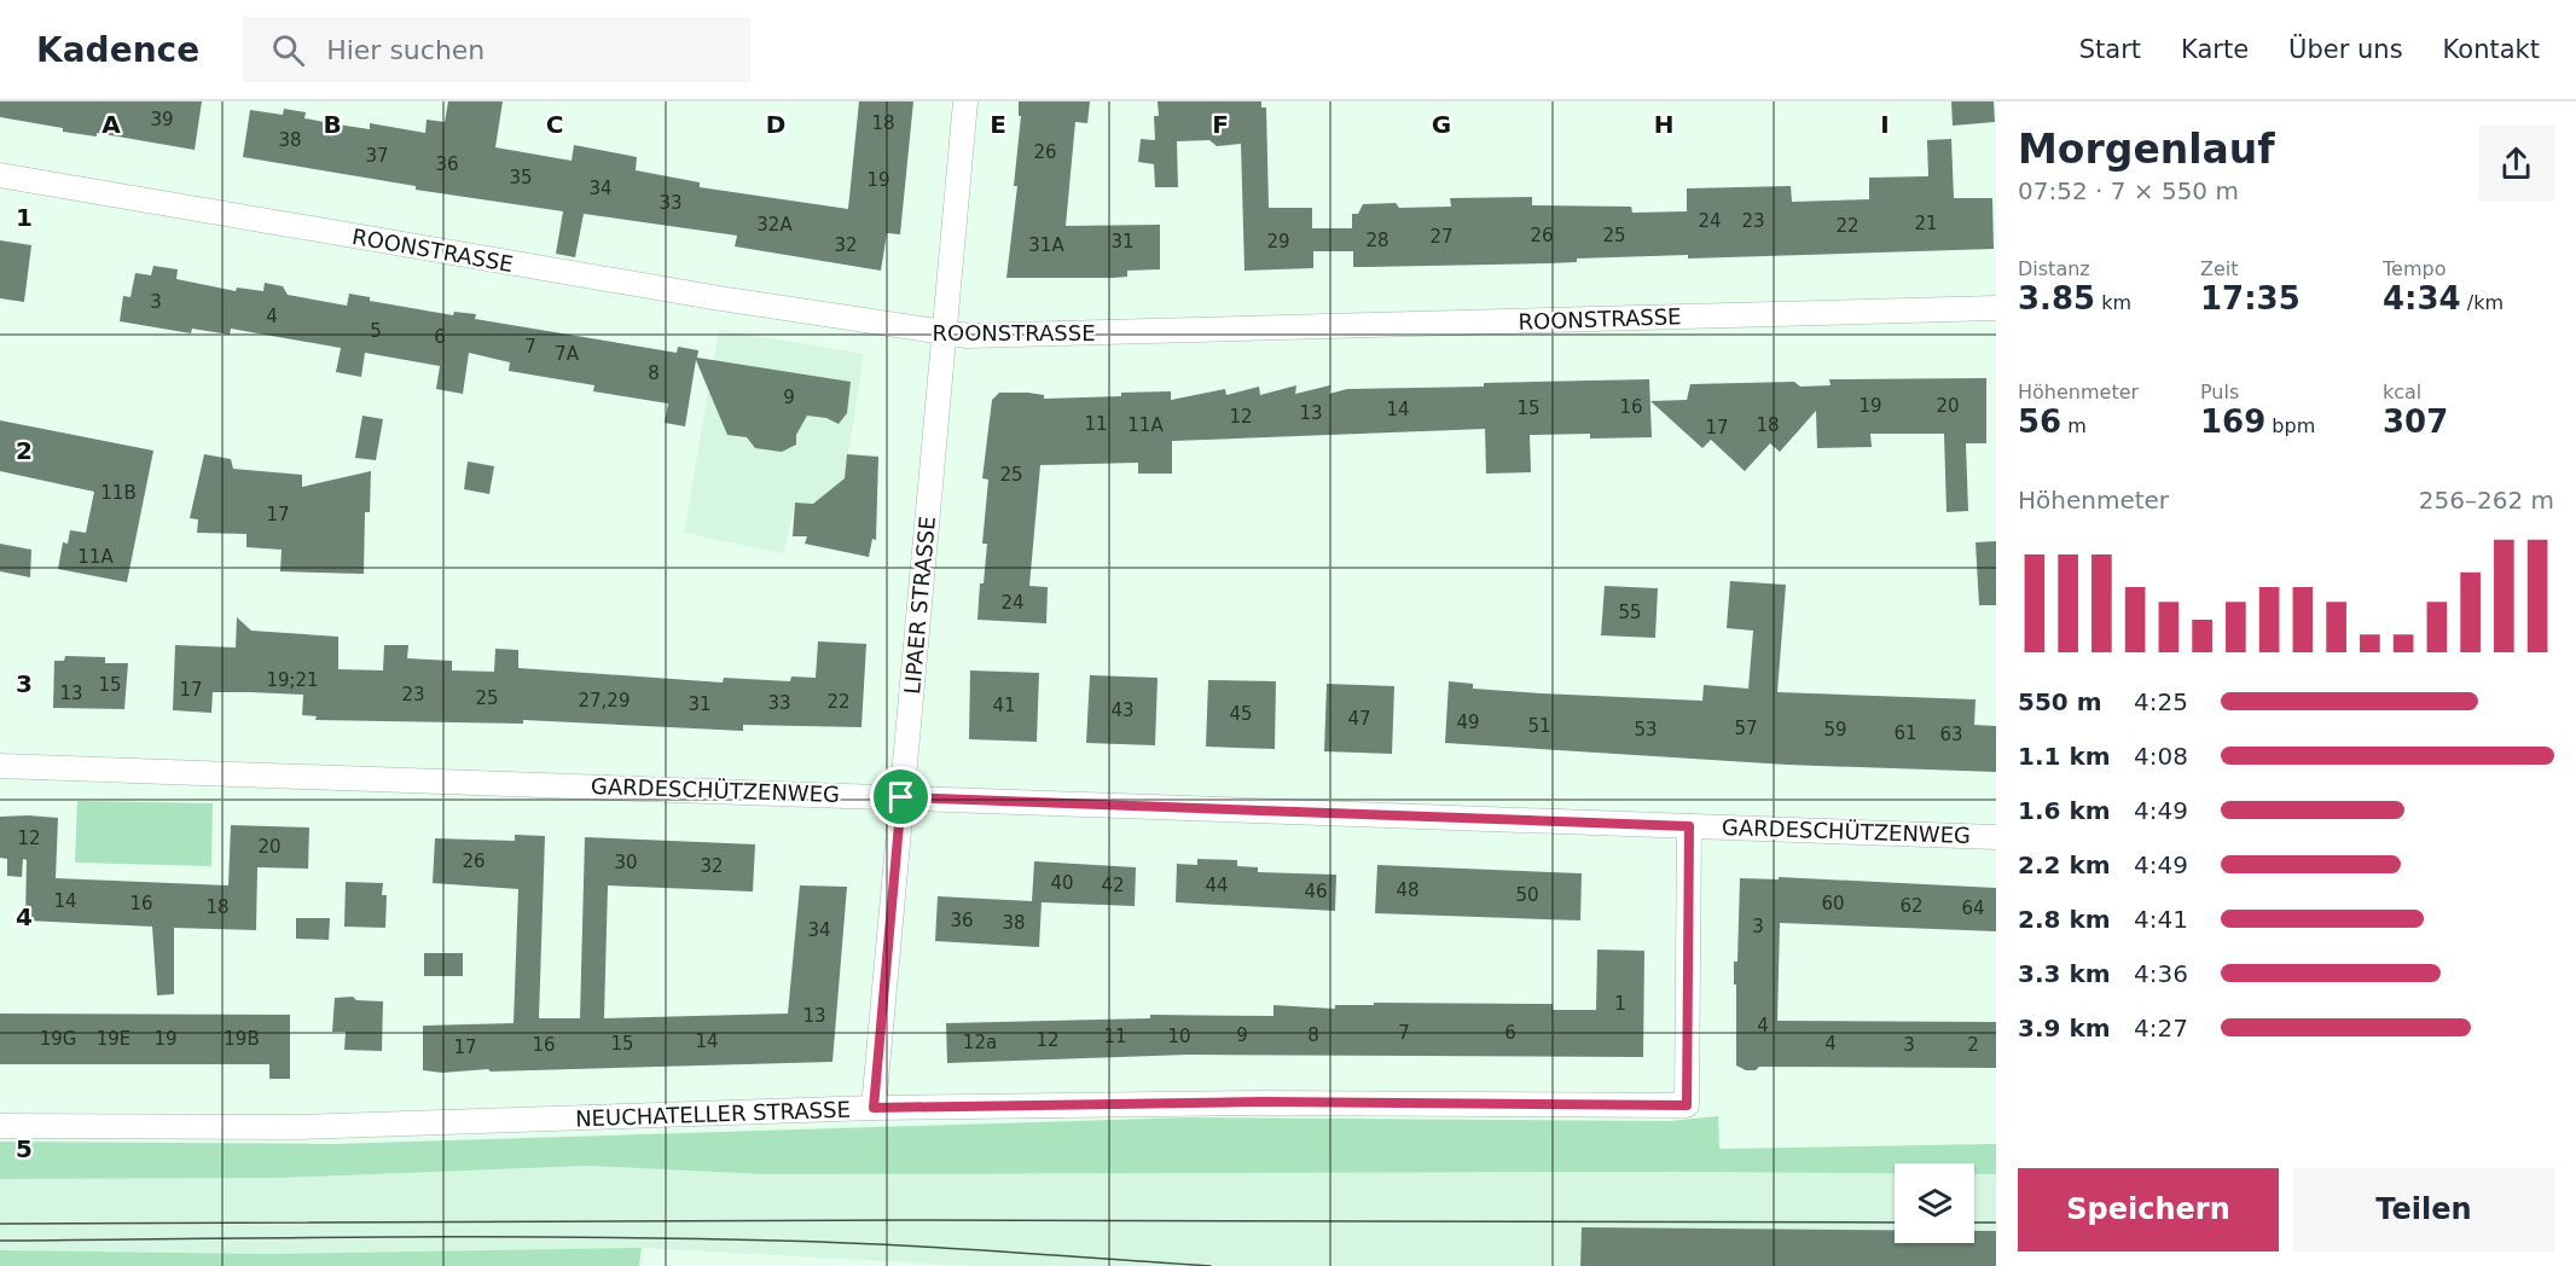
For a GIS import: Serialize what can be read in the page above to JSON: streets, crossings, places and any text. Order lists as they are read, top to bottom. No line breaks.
{"streets":{"street":["ROONSTRASSE","LIPAER STRASSE","GARDESCHÜTZENWEG","NEUCHATELLER STRASSE"]},"crossings":[["ROONSTRASSE","LIPAER STRASSE"],["LIPAER STRASSE","GARDESCHÜTZENWEG"],["LIPAER STRASSE","NEUCHATELLER STRASSE"],["GARDESCHÜTZENWEG","NEUCHATELLER STRASSE"]],"house_numbers":["39","18","38","26","37","36","35","19","34","33","24","23","21","32A","22","26","25","27","28","31","29","32","31A","3","4","5","6","7","7A","8","9","19","20","16","15","14","13","12","11","11A","18","17","25","11B","17","11A","24","55","19;21","15","17","13","23","25","27,29","22","33","31","41","43","45","47","49","51","57","53","59","61","63","12","20","26","30","32","40","42","44","48","46","50","14","16","60","62","18","64","36","38","3","34","1","13","4","7","6","9","8","11","10","19G","19E","19","19B","12","14","12a","15","4","16","3","2","17"],"page":{"header":"Kadence","search":"Hier suchen","nav":["Start","Karte","Über uns","Kontakt"],"heading":["Morgenlauf","07:52 · 7 × 550 m"],"stats":[["Distanz","3.85 km"],["Zeit","17:35"],["Tempo","4:34 /km"],["Höhenmeter","56 m"],["Puls","169 bpm"],["kcal","307"]],"chart":["Höhenmeter","256–262 m"],"list":[{"name":"550 m","note":"4:25"},{"name":"1.1 km","note":"4:08"},{"name":"1.6 km","note":"4:49"},{"name":"2.2 km","note":"4:49"},{"name":"2.8 km","note":"4:41"},{"name":"3.3 km","note":"4:36"},{"name":"3.9 km","note":"4:27"}],"buttons":["Speichern","Teilen"]},"grid":{"columns":["A","B","C","D","E","F","G","H","I"],"rows":["1","2","3","4","5"]}}
